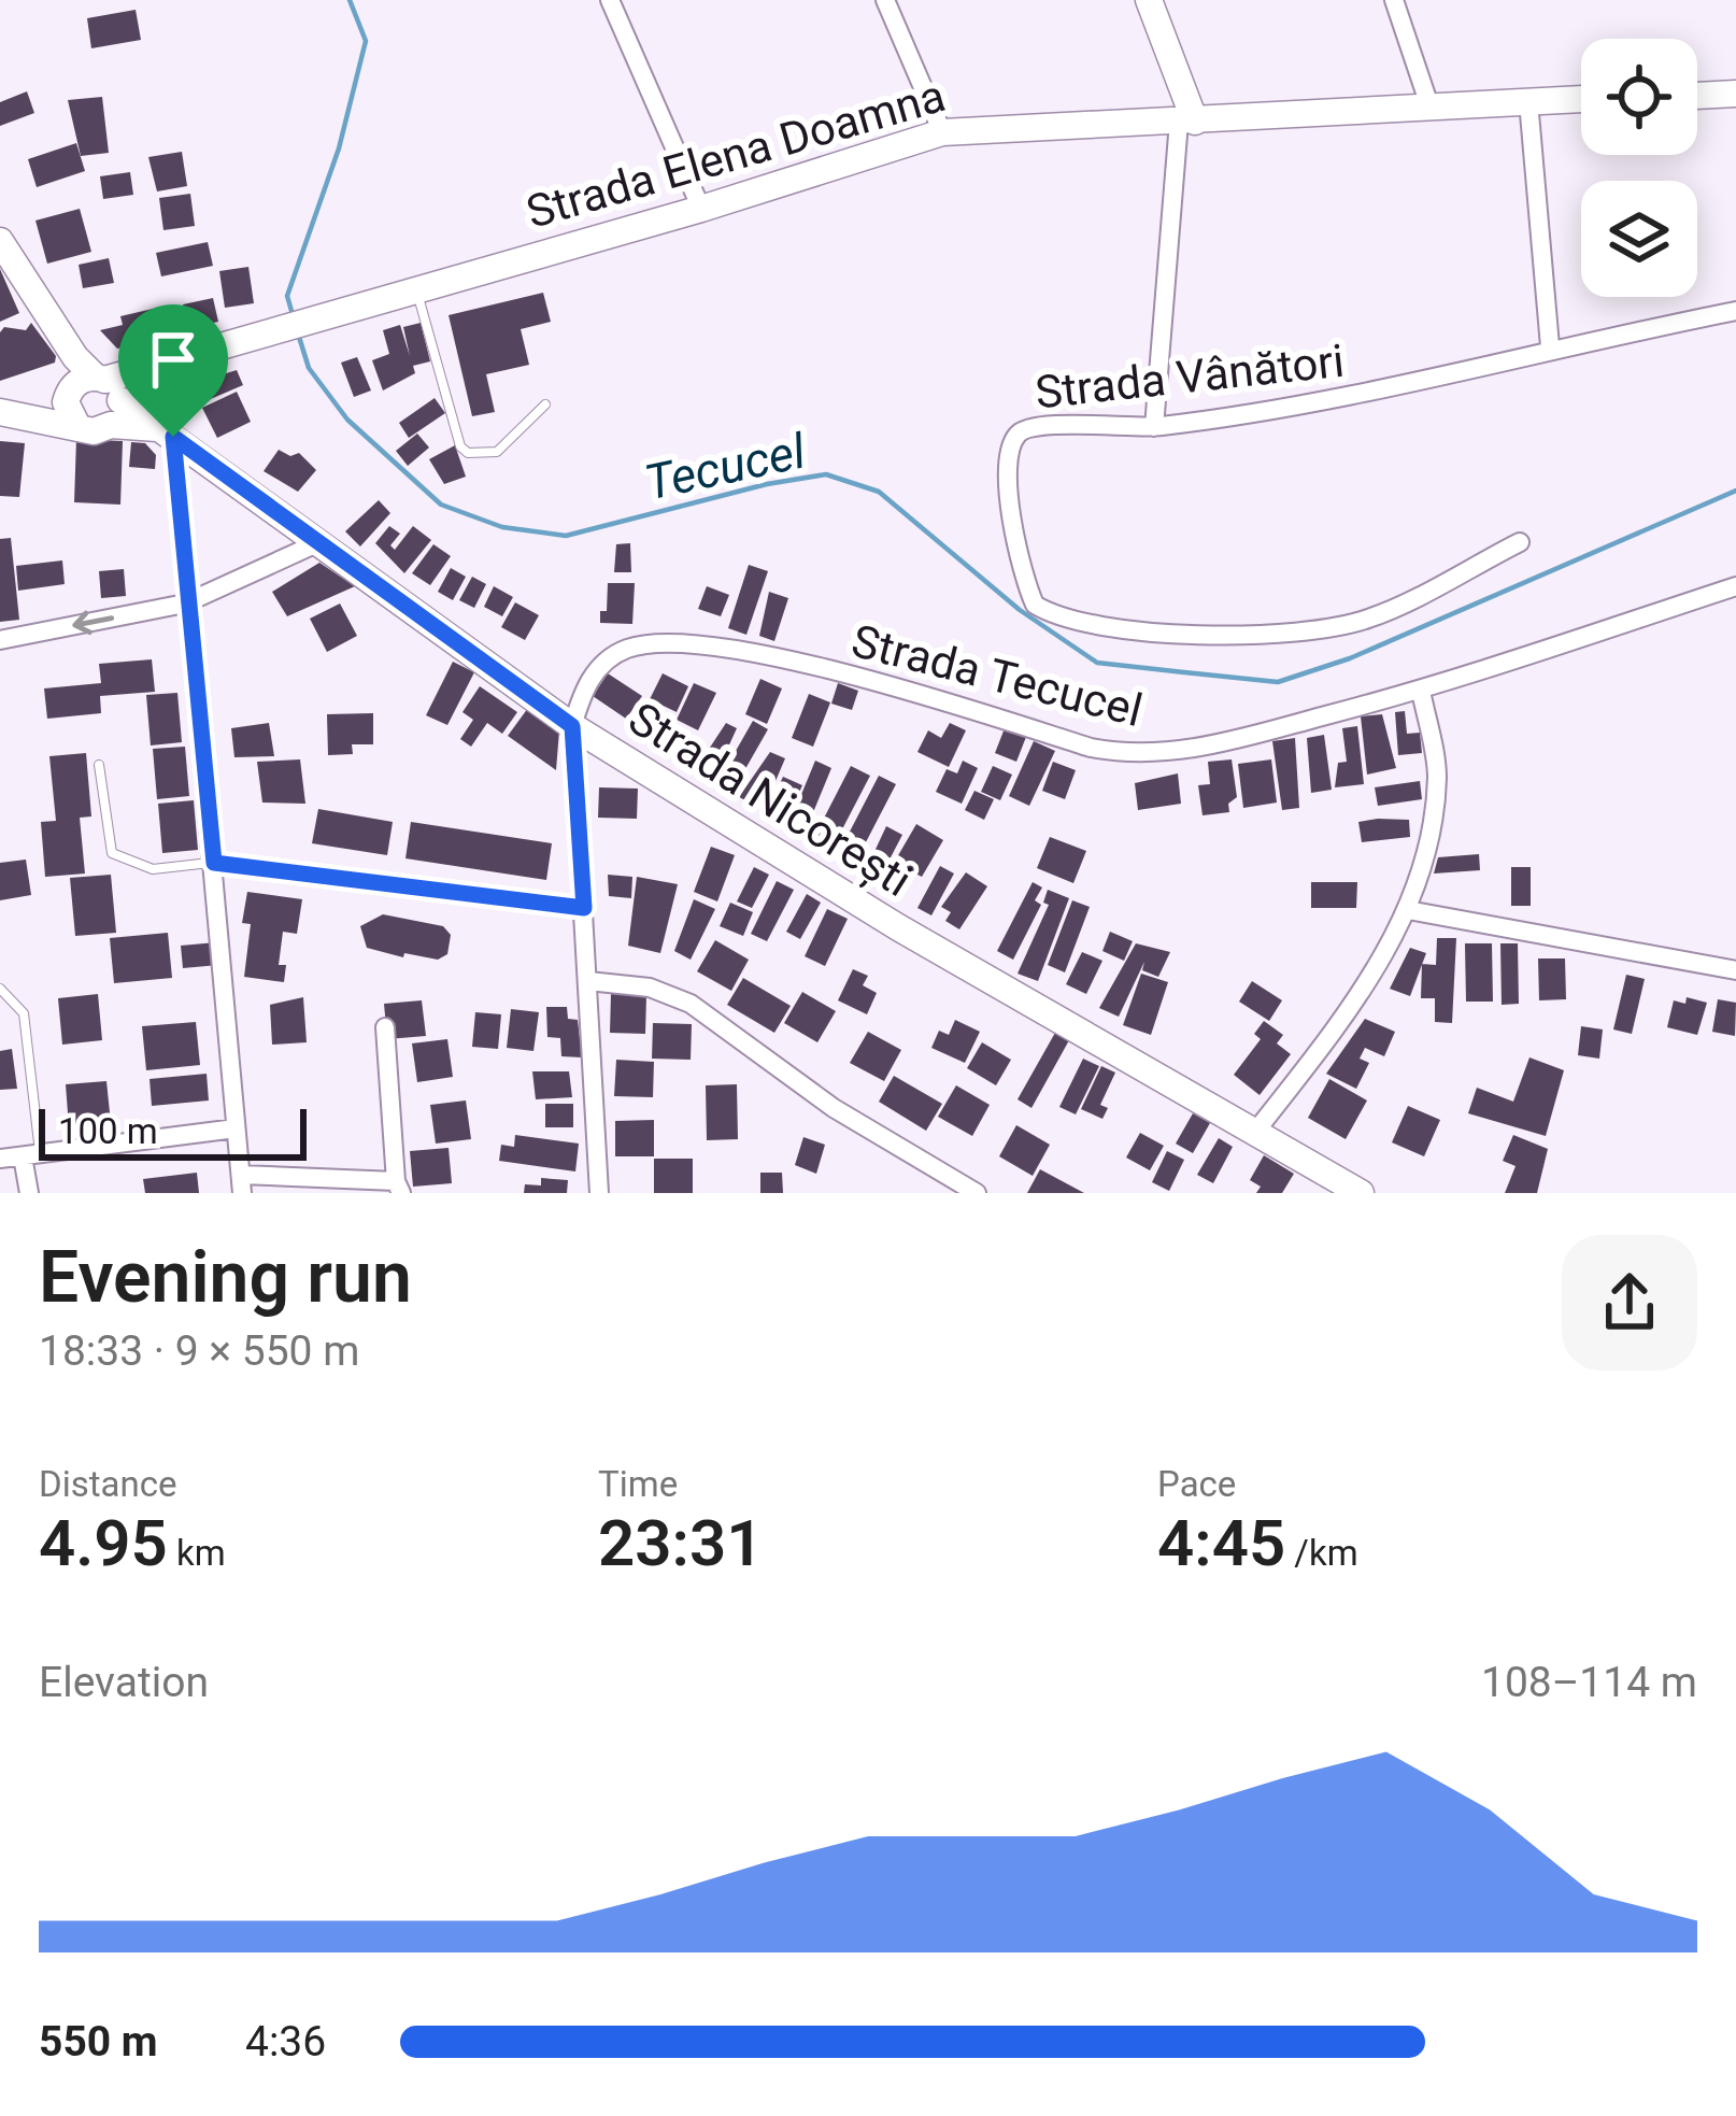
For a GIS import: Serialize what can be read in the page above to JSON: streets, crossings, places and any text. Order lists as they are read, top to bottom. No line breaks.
{"streets":{"main road":["Strada Elena Doamna","Strada Nicorești"],"street":["Strada Vânători","Strada Tecucel"]},"crossings":[["Strada Elena Doamna","Strada Nicorești"],["Strada Tecucel","Strada Nicorești"]],"water":["Tecucel"],"scale_bar":"100 m","page":{"scale":"100 m","heading":["Evening run","18:33 · 9 × 550 m"],"stats":[["Distance","4.95 km"],["Time","23:31"],["Pace","4:45 /km"]],"chart":["Elevation","108–114 m"],"list":[{"name":"550 m","note":"4:36"}]}}
